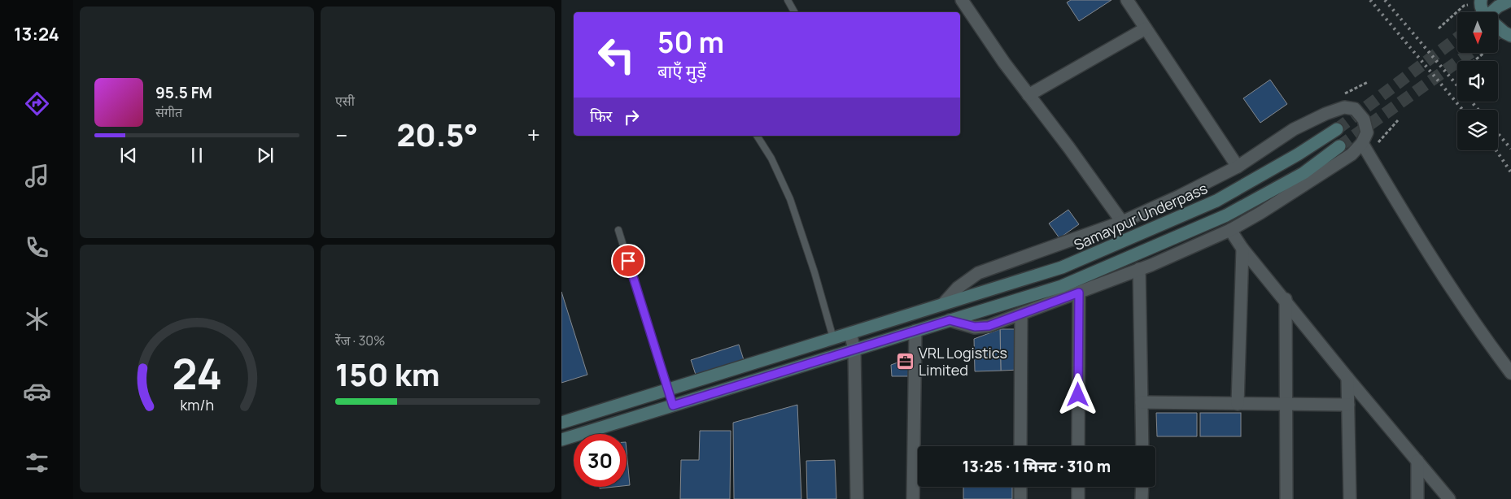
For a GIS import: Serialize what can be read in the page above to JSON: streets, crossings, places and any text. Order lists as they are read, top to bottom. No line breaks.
{"streets":{"main road":["Samaypur Underpass"]},"places":{"office":["VRL Logistics Limited"]},"north":"bottom","page":{"tabs":"13:24","tile":["एसी",["रेंज · 30%","150 km"]],"turn":["50 m","बाएँ मुड़ें"],"song":["95.5 FM","संगीत"],"then":"फिर","heat":["−","20.5°","+"],"limit":"30","trip":"13:25 · 1 मिनट · 310 m","gauge":["24","km/h"]}}
